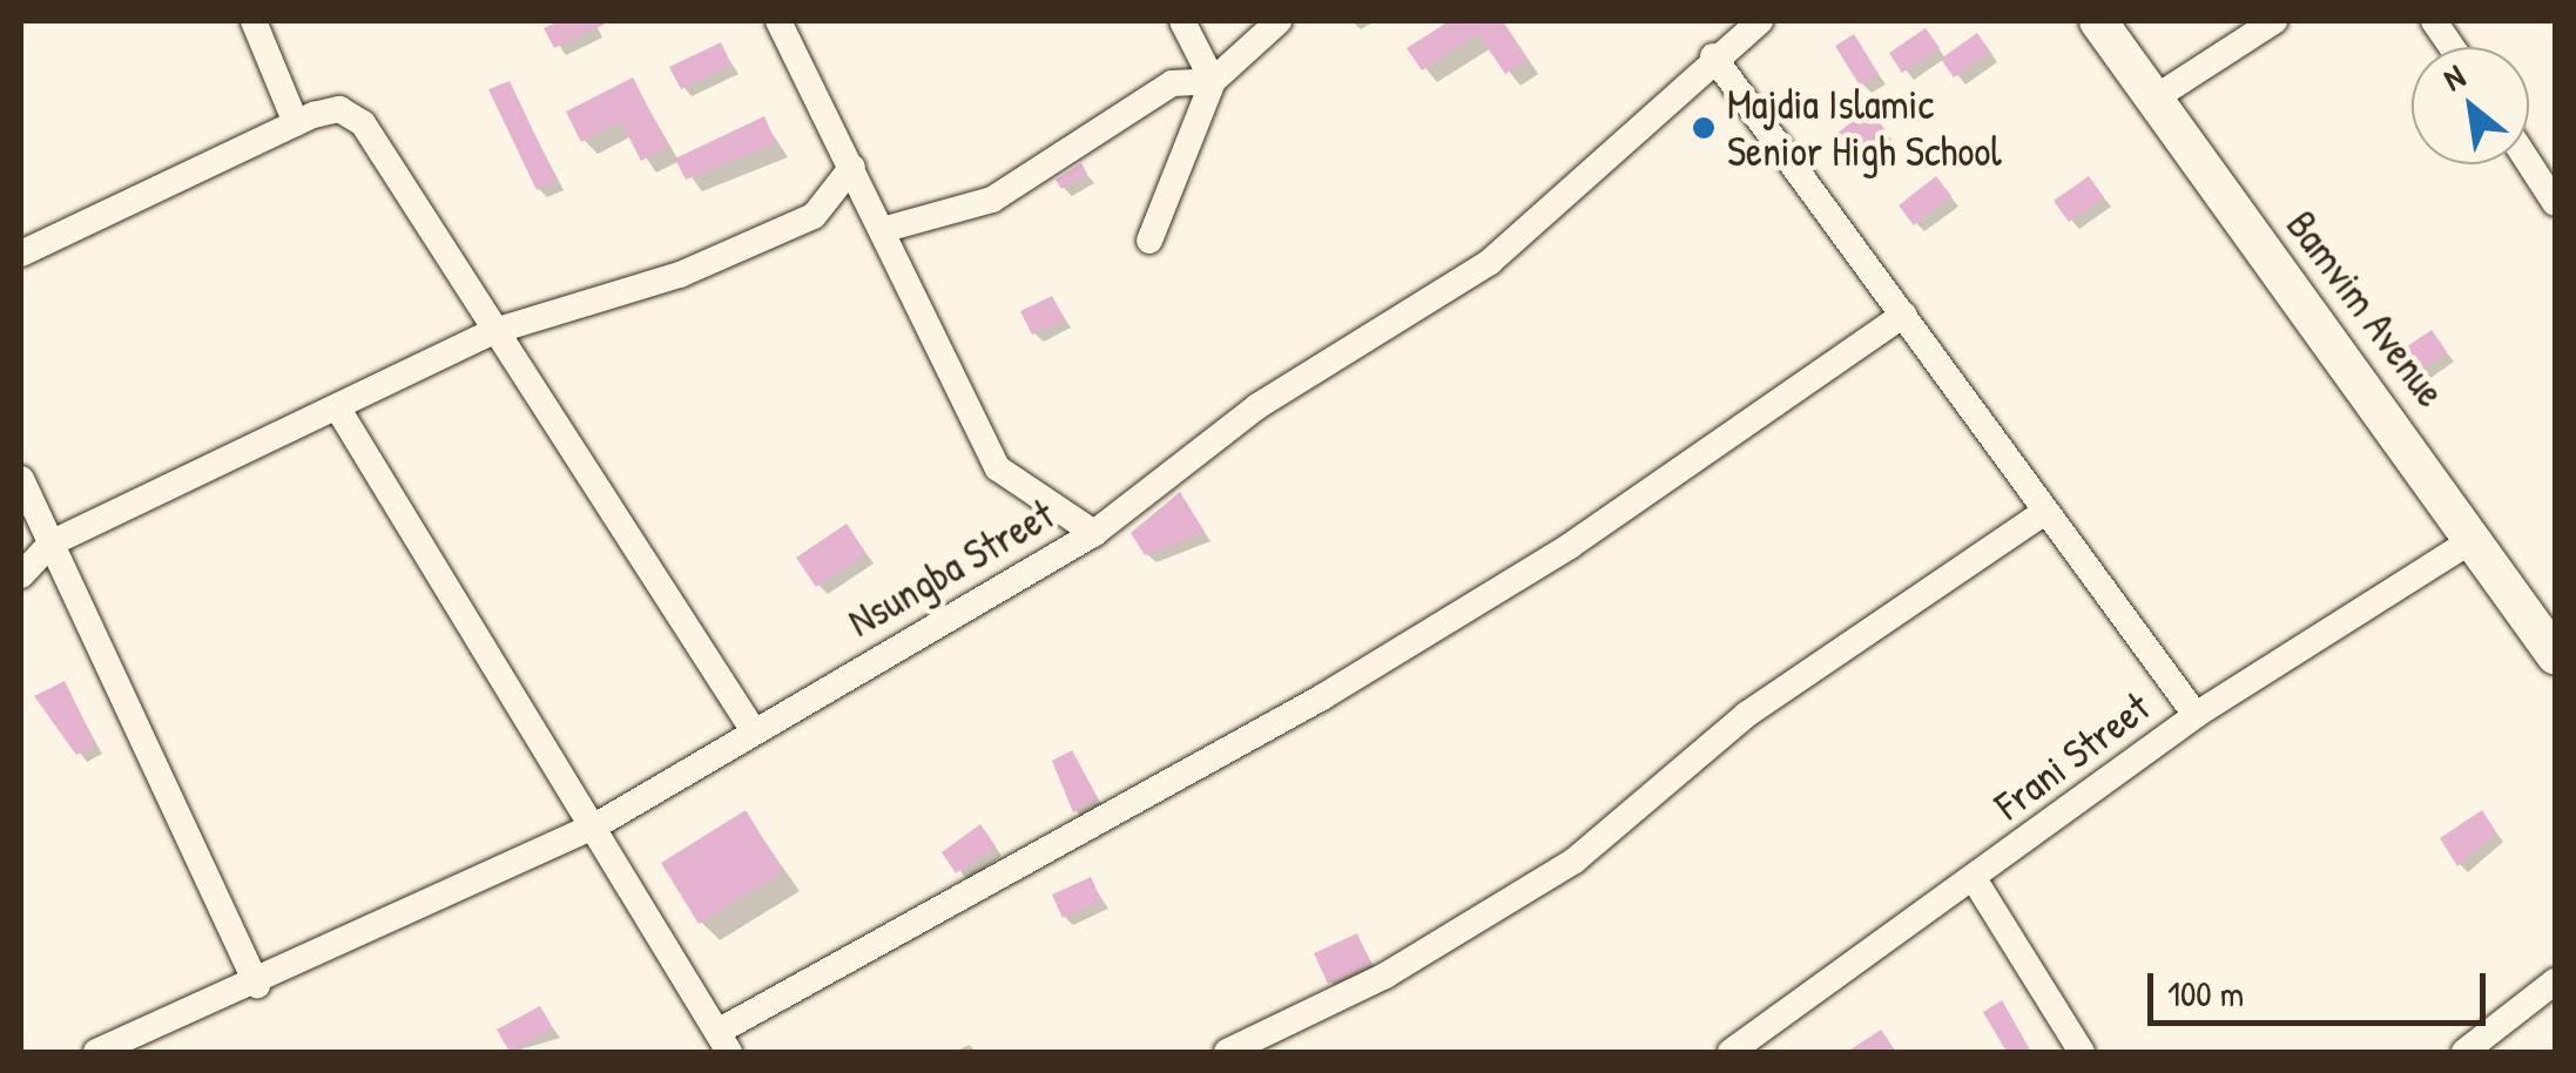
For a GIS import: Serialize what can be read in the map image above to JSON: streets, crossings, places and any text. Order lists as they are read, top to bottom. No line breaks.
{"streets":{"street":["Bamvim Avenue","Nsungba Street","Frani Street"]},"crossings":[["Bamvim Avenue","Frani Street"]],"places":["Majdia Islamic Senior High School"],"scale_bar":"100 m","north":"top left"}
